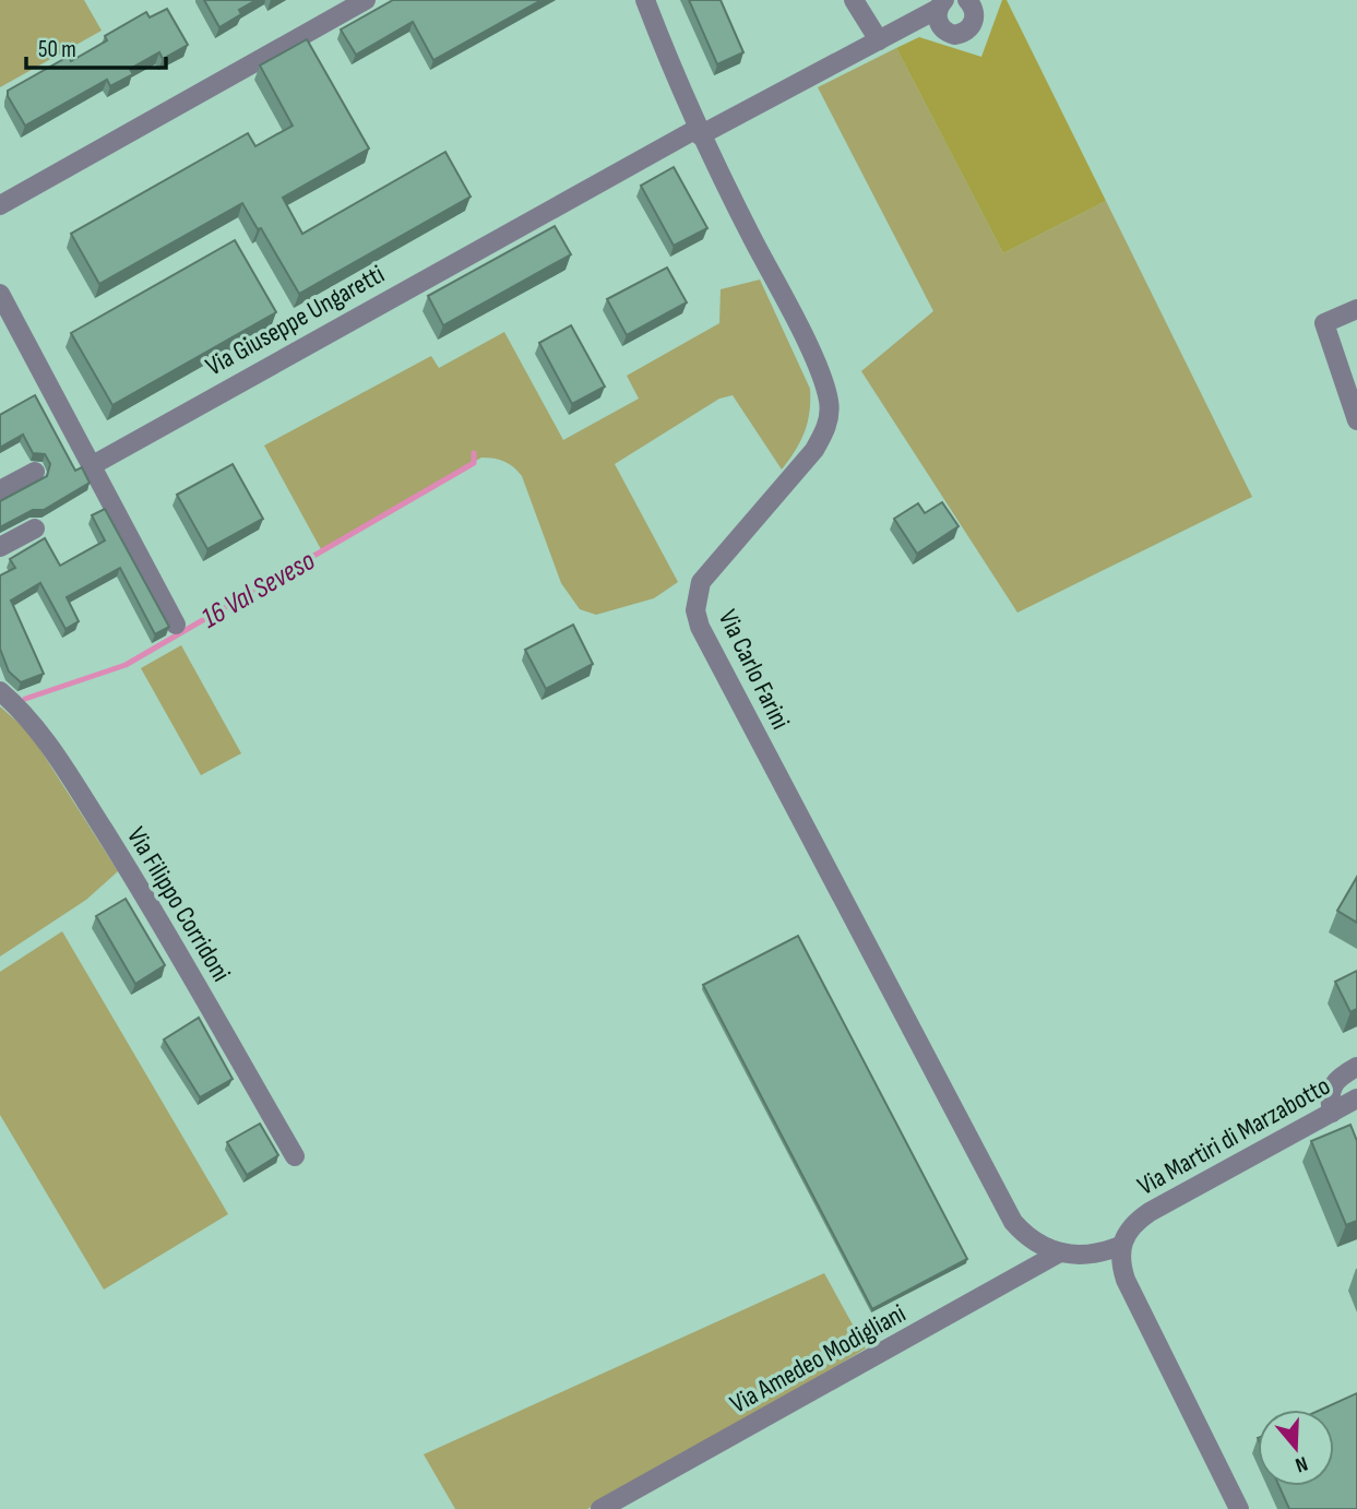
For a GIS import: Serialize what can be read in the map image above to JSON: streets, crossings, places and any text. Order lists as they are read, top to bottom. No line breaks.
{"streets":{"street":["Via Giuseppe Ungaretti","Via Carlo Farini","Via Filippo Corridoni","Via Martiri di Marzabotto","Via Amedeo Modigliani"]},"crossings":[["Via Giuseppe Ungaretti","Via Carlo Farini"],["Via Carlo Farini","Via Martiri di Marzabotto"],["Via Carlo Farini","Via Amedeo Modigliani"]],"water":["16 Val Seveso"],"scale_bar":"50 m","north":"bottom"}
